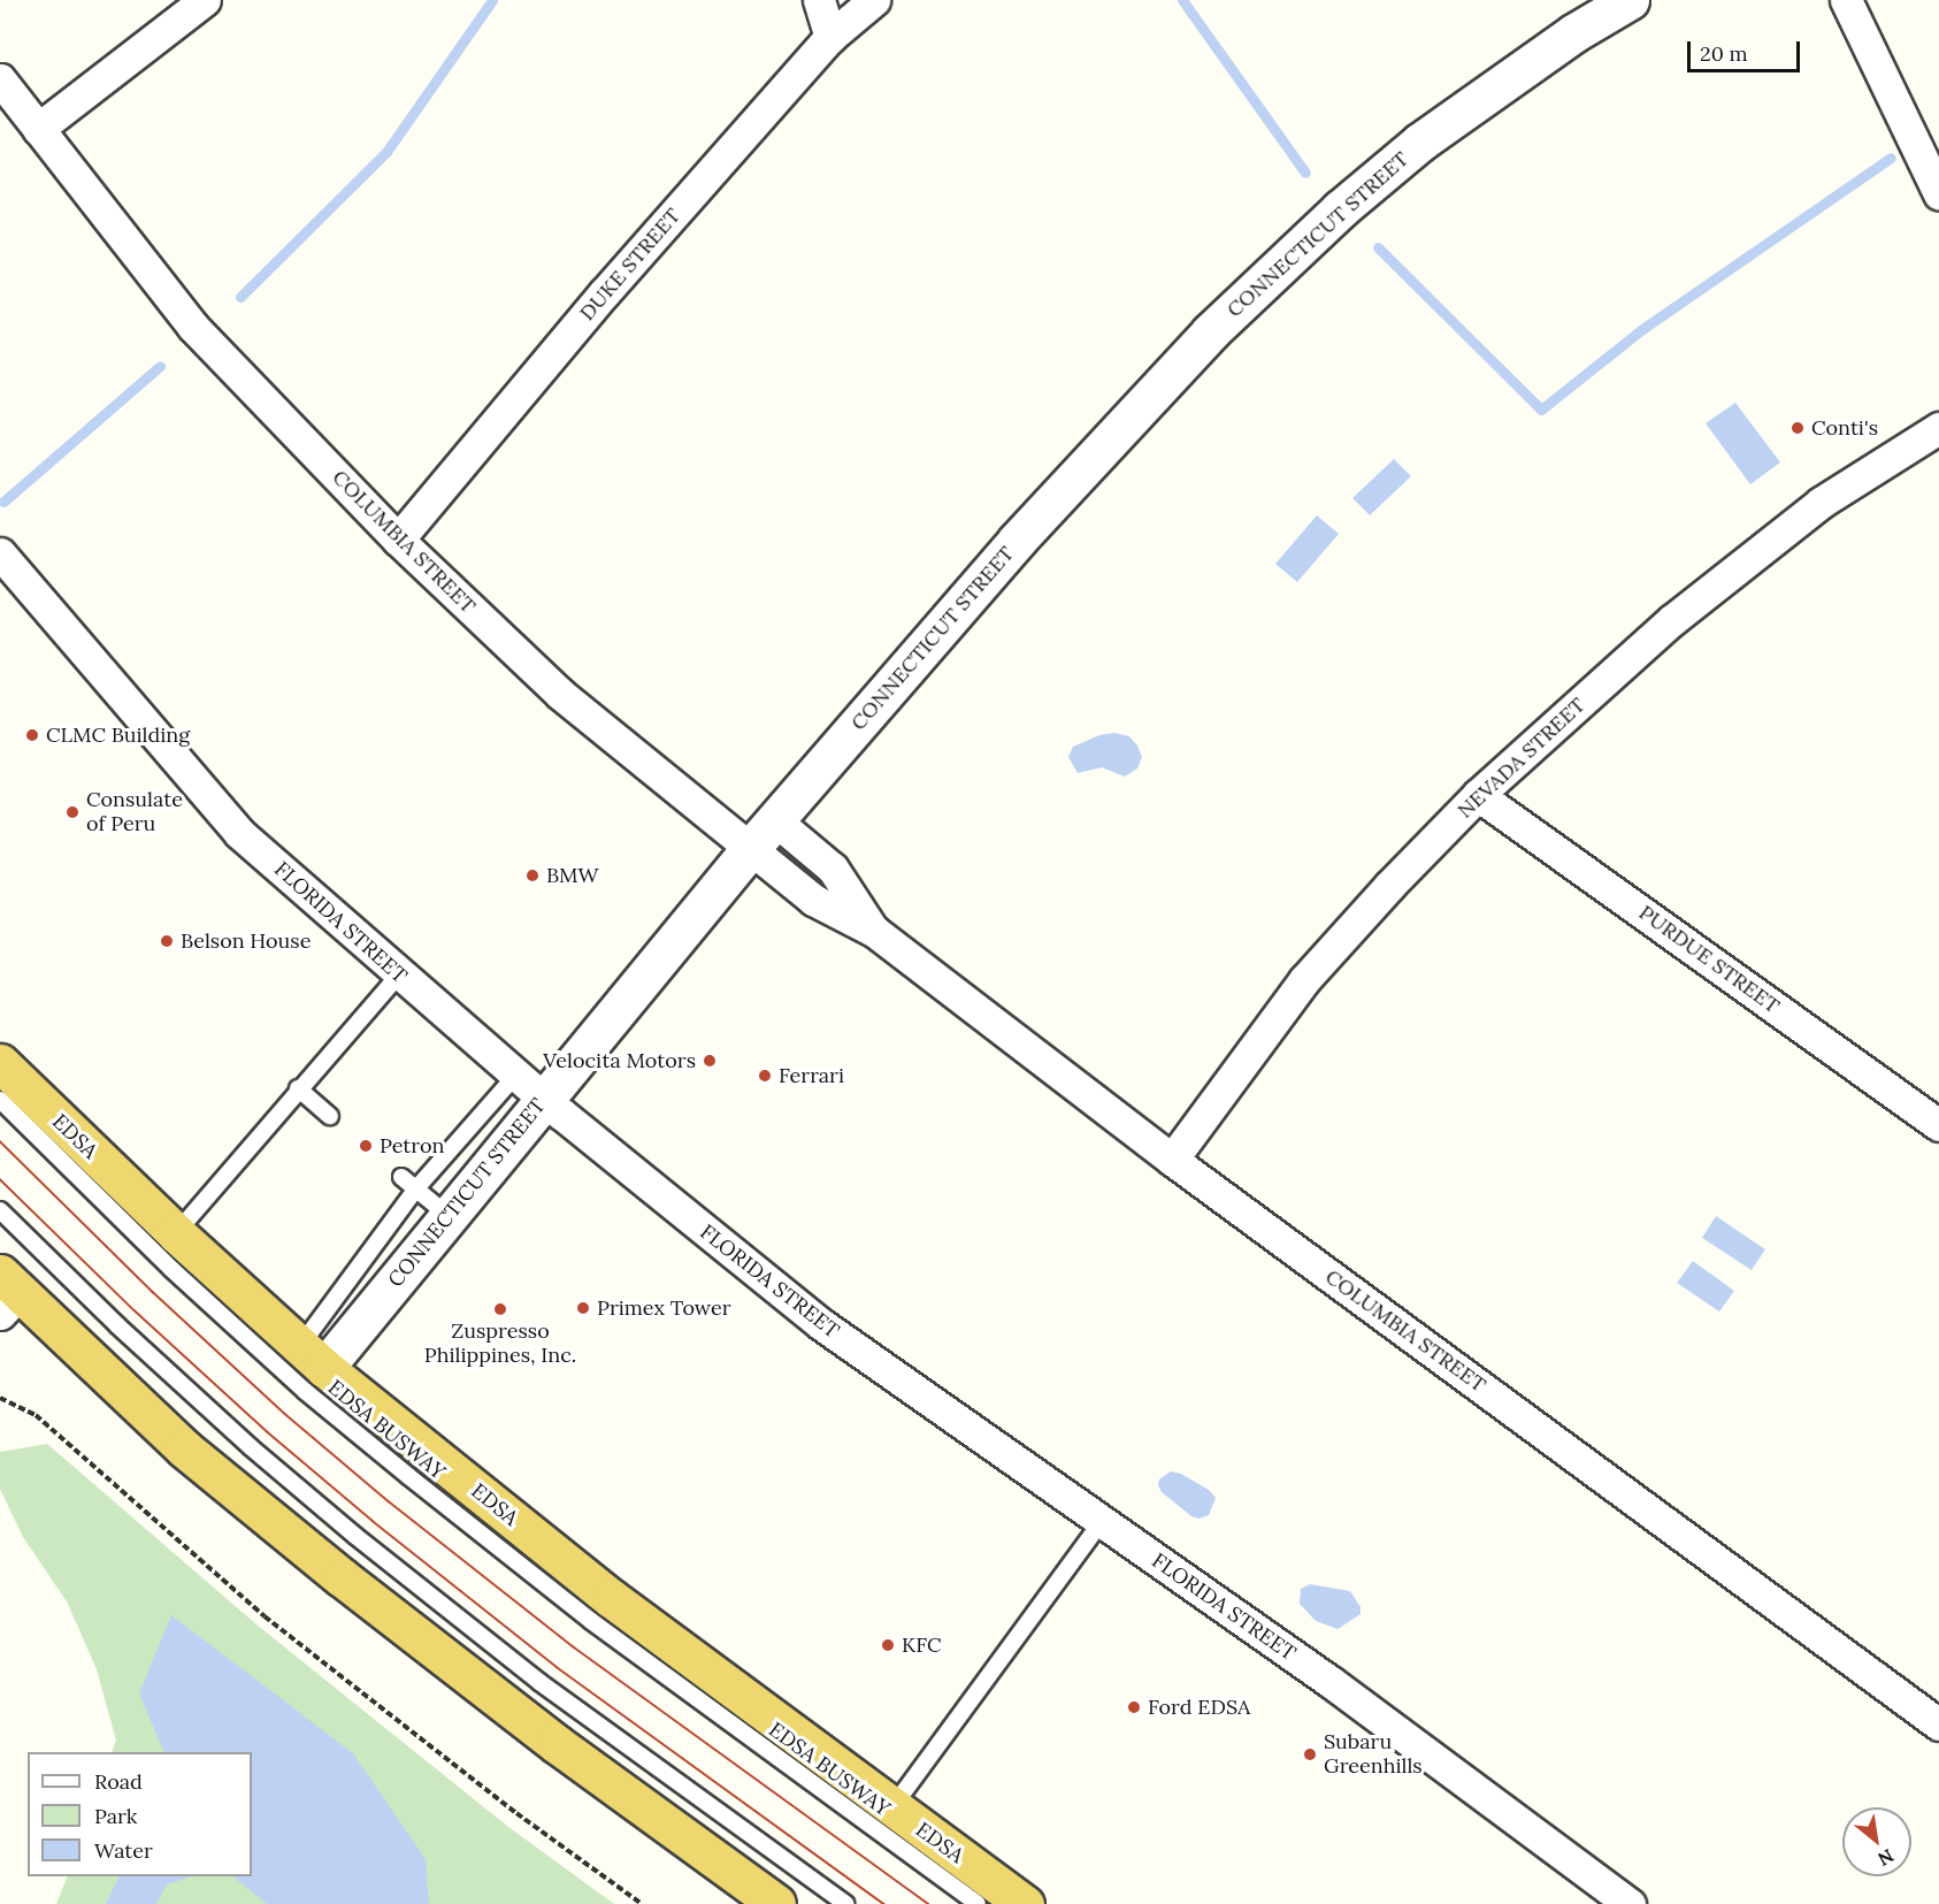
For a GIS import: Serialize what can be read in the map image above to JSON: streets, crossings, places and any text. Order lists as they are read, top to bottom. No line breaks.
{"streets":{"highway":["EDSA"],"street":["CONNECTICUT STREET","DUKE STREET","COLUMBIA STREET","NEVADA STREET","FLORIDA STREET","PURDUE STREET"],"lane":["EDSA BUSWAY"]},"crossings":[["CONNECTICUT STREET","COLUMBIA STREET"],["CONNECTICUT STREET","FLORIDA STREET"],["CONNECTICUT STREET","EDSA"],["DUKE STREET","COLUMBIA STREET"],["COLUMBIA STREET","NEVADA STREET"],["NEVADA STREET","PURDUE STREET"]],"places":["Conti's","CLMC Building","Consulate of Peru","BMW","Belson House","Velocita Motors","Ferrari","Petron","Primex Tower","Zuspresso Philippines, Inc.","KFC","Ford EDSA","Subaru Greenhills"],"legend":["Road","Park","Water"],"scale_bar":"20 m","north":"bottom right"}
